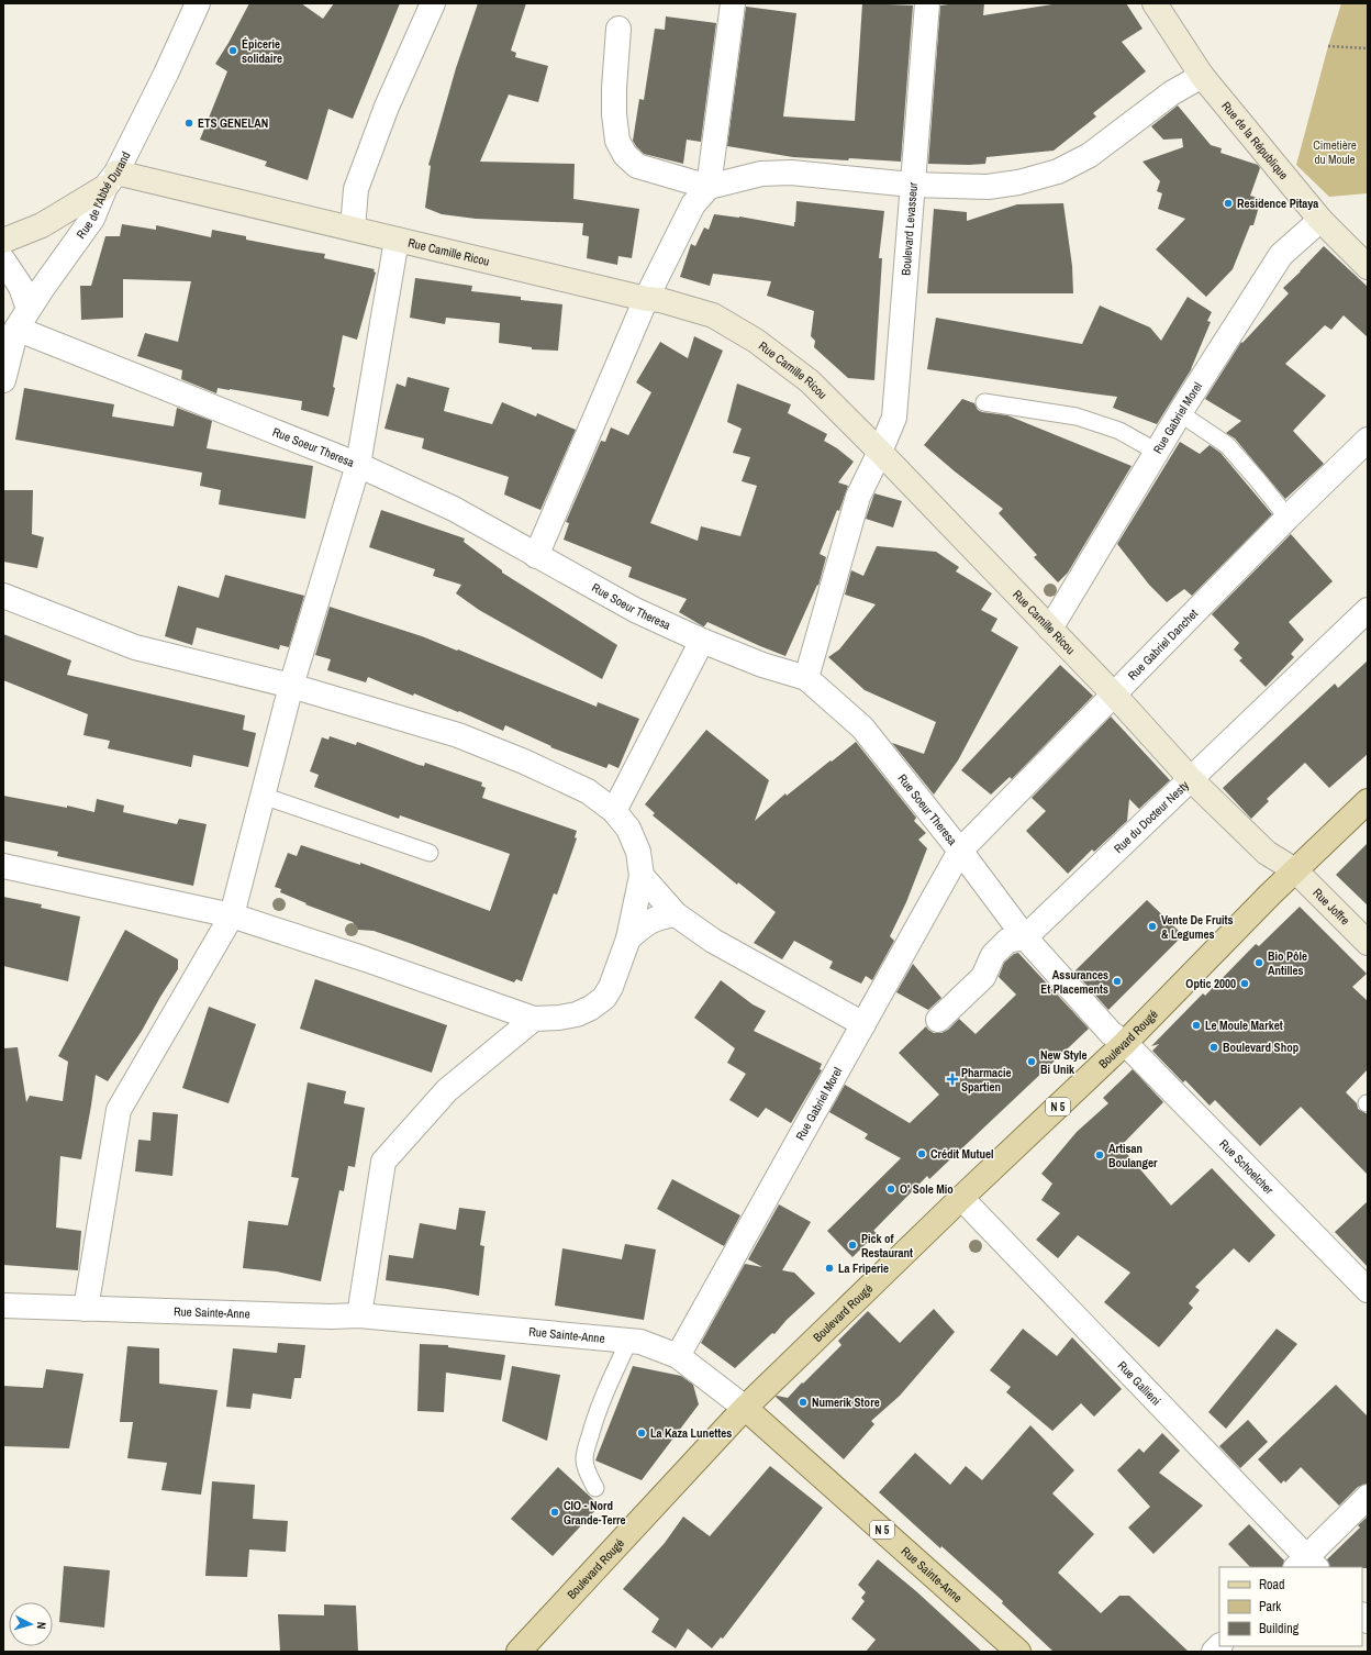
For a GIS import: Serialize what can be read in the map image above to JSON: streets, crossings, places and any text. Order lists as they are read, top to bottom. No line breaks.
{"streets":{"main road":["Boulevard Rougé","N 5","Rue Sainte-Anne"],"street":["Rue de la République","Rue de l'Abbé Durand","Boulevard Levasseur","Rue Camille Ricou","Rue Gabriel Morel","Rue Soeur Theresa","Rue Gabriel Danchet","Rue du Docteur Nesty","Rue Joffre","Rue Schoelcher","Rue Gallieni"]},"crossings":[["Rue de la République","Rue Gabriel Morel"],["Rue de l'Abbé Durand","Rue Camille Ricou"],["Rue de l'Abbé Durand","Rue Soeur Theresa"],["Boulevard Levasseur","Rue Camille Ricou"],["Boulevard Levasseur","Rue Soeur Theresa"],["Rue Camille Ricou","Rue Gabriel Morel"],["Rue Camille Ricou","Rue Gabriel Danchet"],["Rue Camille Ricou","Rue du Docteur Nesty"],["Rue Camille Ricou","Rue Joffre"],["Rue Camille Ricou","Boulevard Rougé"],["Rue Gabriel Morel","Rue Soeur Theresa"],["Rue Gabriel Morel","Rue Gabriel Danchet"],["Rue Gabriel Morel","Rue Sainte-Anne"],["Rue Soeur Theresa","Rue Gabriel Danchet"],["Rue Soeur Theresa","Rue du Docteur Nesty"],["Rue Soeur Theresa","Boulevard Rougé"],["Rue Soeur Theresa","Rue Schoelcher"],["Rue Joffre","Boulevard Rougé"],["Boulevard Rougé","Rue Schoelcher"],["Boulevard Rougé","Rue Sainte-Anne"],["Boulevard Rougé","Rue Gallieni"]],"parks":["Cimetière du Moule"],"places":{"other":["Épicerie solidaire","ETS GENELAN","Residence Pitaya","Vente De Fruits & Legumes","Bio Pôle Antilles","Assurances Et Placements","Optic 2000","Le Moule Market","Boulevard Shop","New Style Bi Unik","Crédit Mutuel","Artisan Boulanger","O' Sole Mio","Pick of Restaurant","La Friperie","Numerik Store","La Kaza Lunettes","CIO - Nord Grande-Terre"],"health":["Pharmacie Spartien"]},"legend":["Road","Park","Building"],"north":"right"}
